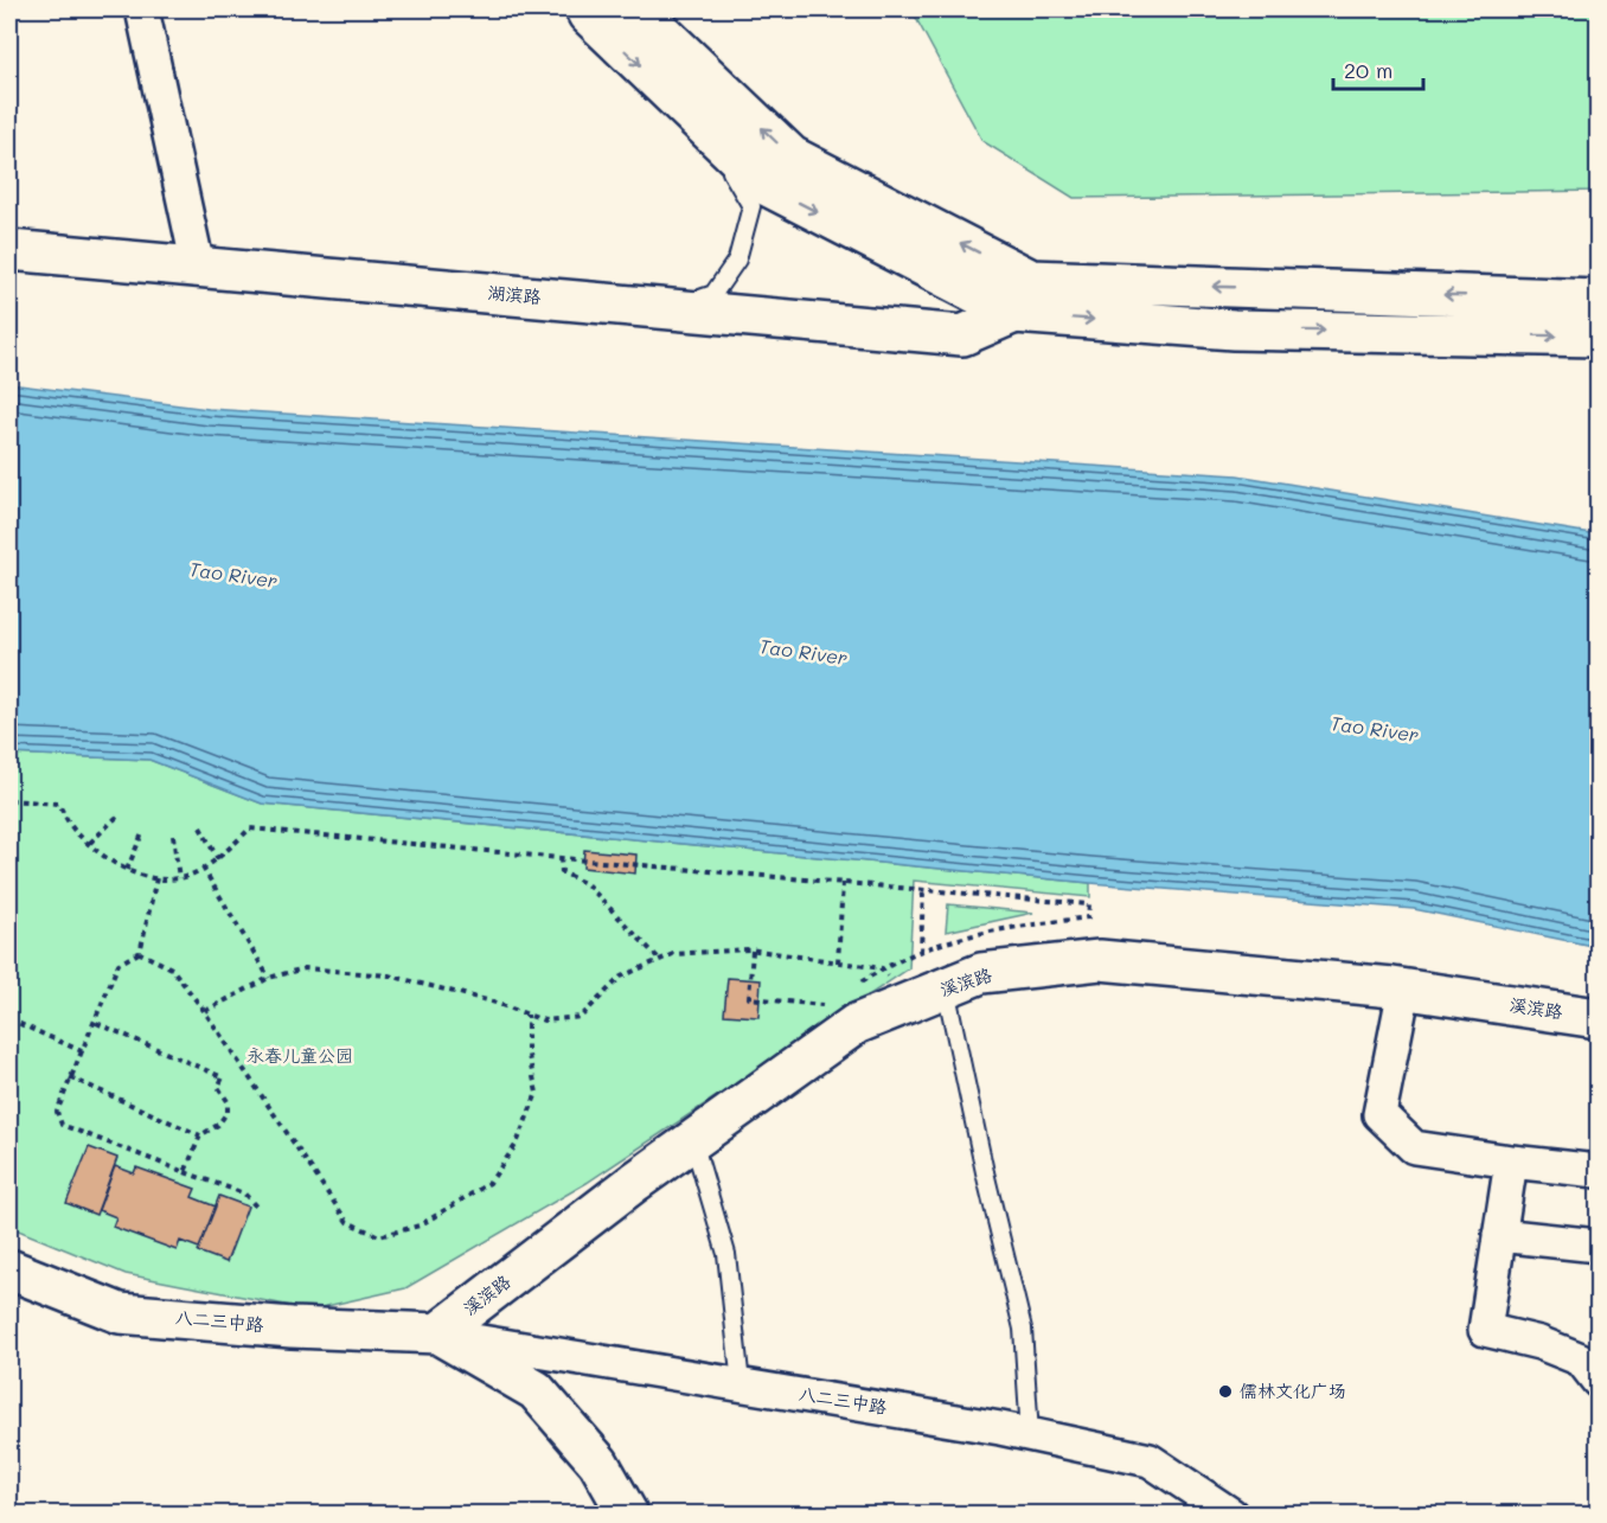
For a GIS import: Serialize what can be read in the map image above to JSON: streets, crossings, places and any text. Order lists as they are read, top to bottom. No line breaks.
{"streets":{"main road":["湖滨路","溪滨路","八二三中路"]},"crossings":[["溪滨路","八二三中路"]],"water":["Tao River"],"parks":["永春儿童公园"],"places":["儒林文化广场"],"scale_bar":"20 m"}
